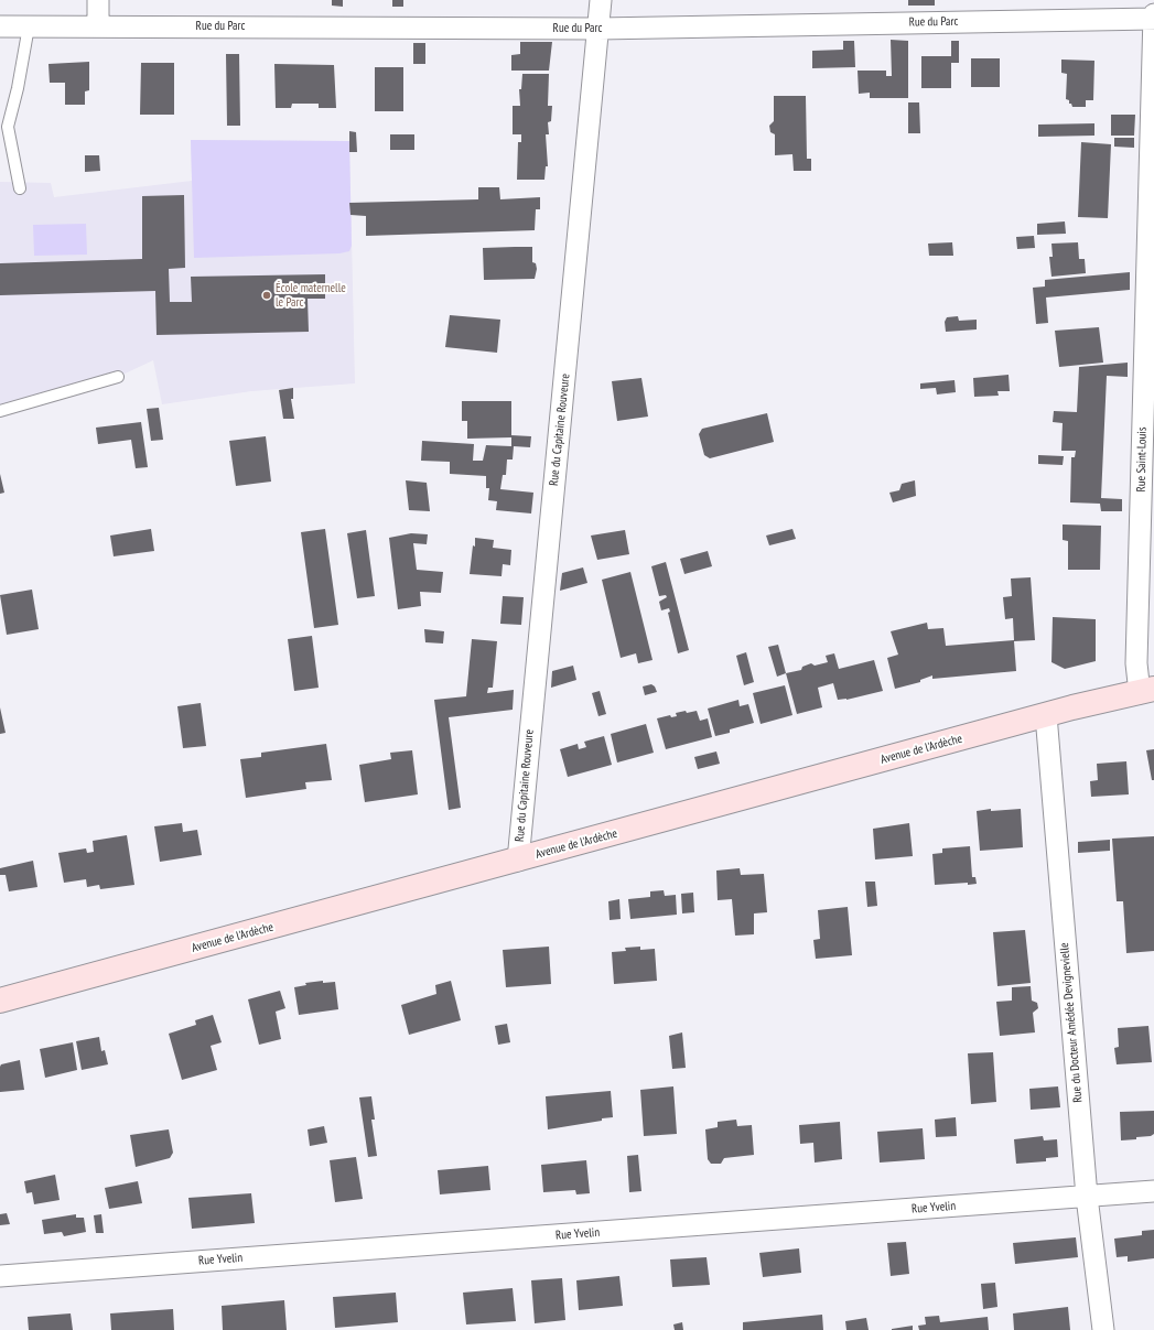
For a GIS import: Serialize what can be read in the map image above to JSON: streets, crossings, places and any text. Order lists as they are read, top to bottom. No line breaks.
{"streets":{"street":["Rue du Parc","Rue du Capitaine Rouveure","Rue Saint-Louis","Avenue de l'Ardèche","Rue du Docteur Amédée Devignevielle","Rue Yvelin"]},"crossings":[["Rue du Parc","Rue du Capitaine Rouveure"],["Rue du Parc","Rue Saint-Louis"],["Rue du Capitaine Rouveure","Avenue de l'Ardèche"],["Rue Saint-Louis","Avenue de l'Ardèche"],["Avenue de l'Ardèche","Rue du Docteur Amédée Devignevielle"],["Rue du Docteur Amédée Devignevielle","Rue Yvelin"]],"places":["École maternelle le Parc"]}
